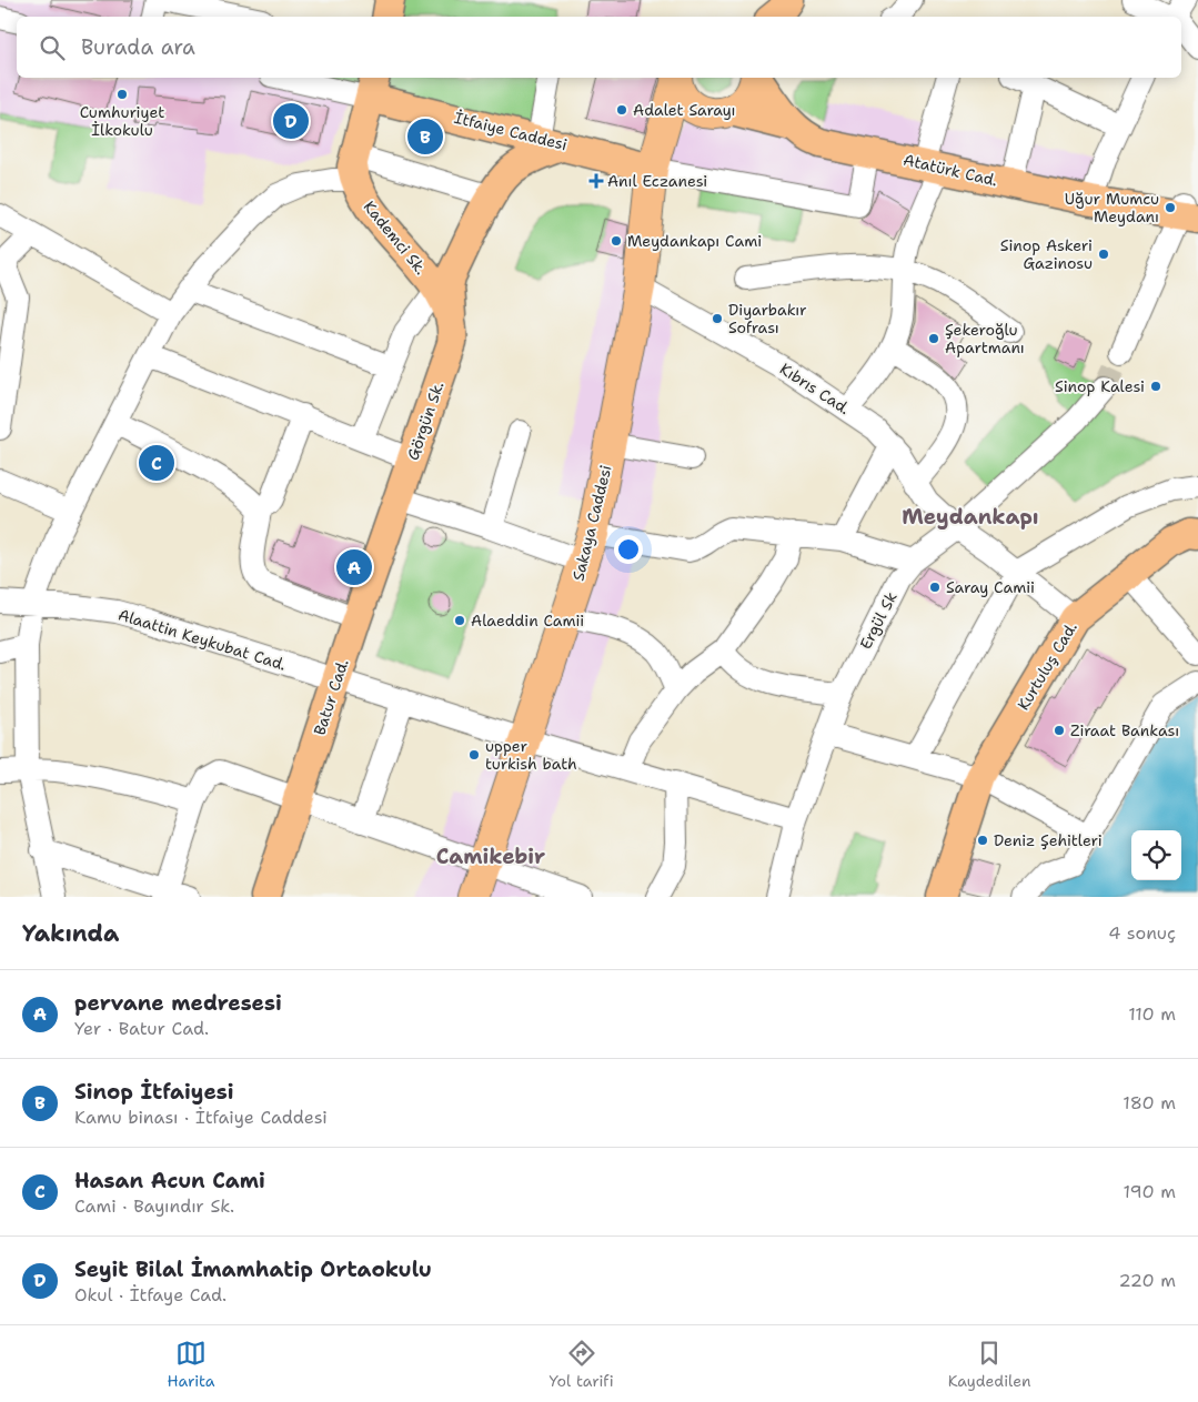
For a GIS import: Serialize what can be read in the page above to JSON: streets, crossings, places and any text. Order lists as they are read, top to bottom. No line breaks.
{"streets":{"highway":["Sakaya Caddesi"],"main road":["İtfaiye Caddesi","Atatürk Cad.","Kademci Sk.","Görgün Sk.","Kurtuluş Cad.","Batur Cad."],"street":["Kıbrıs Cad.","Ergül Sk","Alaattin Keykubat Cad."]},"crossings":[["İtfaiye Caddesi","Sakaya Caddesi"],["Kademci Sk.","Görgün Sk."],["Kıbrıs Cad.","Sakaya Caddesi"],["Kıbrıs Cad.","Ergül Sk"],["Kıbrıs Cad.","Kurtuluş Cad."],["Görgün Sk.","Batur Cad."],["Sakaya Caddesi","Alaattin Keykubat Cad."],["Ergül Sk","Alaattin Keykubat Cad."],["Alaattin Keykubat Cad.","Batur Cad."]],"districts":["Meydankapı","Camikebir"],"places":{"other":["Cumhuriyet İlkokulu","Adalet Sarayı","Uğur Mumcu Meydanı","Meydankapı Cami","Sinop Askeri Gazinosu","Diyarbakır Sofrası","Şekeroğlu Apartmanı","Sinop Kalesi","Saray Camii","Alaeddin Camii","Ziraat Bankası","upper turkish bath","Deniz Şehitleri"],"health":["Anıl Eczanesi"]},"page":{"search":"Burada ara","pins":["D","B","C","A"],"heading":["Yakında","4 sonuç"],"list":[{"mark":"A","name":"pervane medresesi","note":"Yer · Batur Cad.","value":"110 m"},{"mark":"B","name":"Sinop İtfaiyesi","note":"Kamu binası · İtfaiye Caddesi","value":"180 m"},{"mark":"C","name":"Hasan Acun Cami","note":"Cami · Bayındır Sk.","value":"190 m"},{"mark":"D","name":"Seyit Bilal İmamhatip Ortaokulu","note":"Okul · İtfaye Cad.","value":"220 m"}],"nav":["Harita","Yol tarifi","Kaydedilen"]}}
